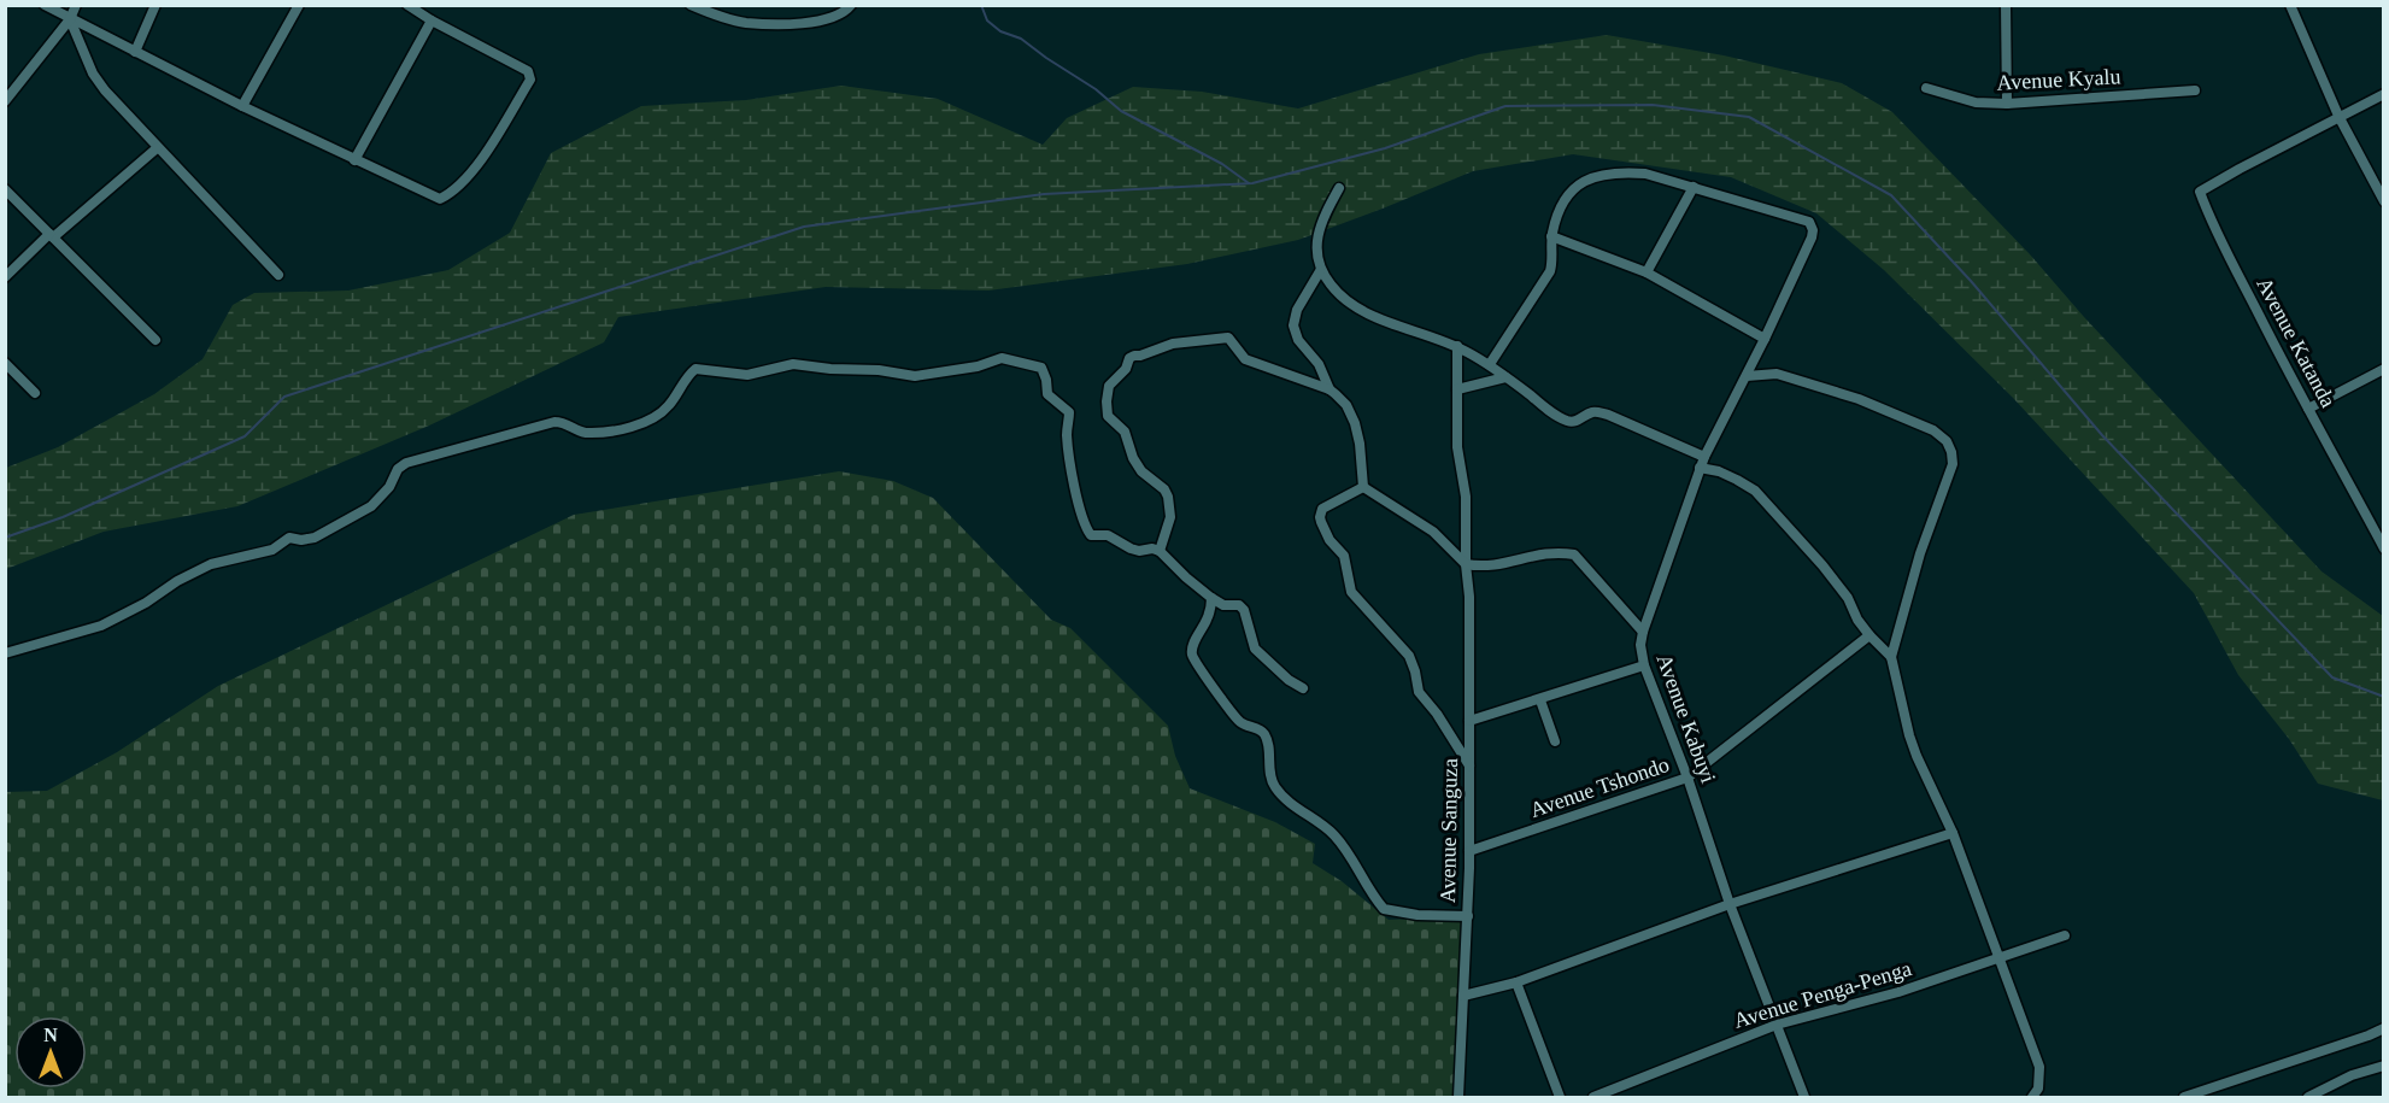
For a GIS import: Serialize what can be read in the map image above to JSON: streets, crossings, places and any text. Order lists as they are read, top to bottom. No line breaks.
{"streets":{"street":["Avenue Kyalu","Avenue Katanda","Avenue Kabuyi","Avenue Tshondo","Avenue Sanguza","Avenue Penga-Penga"]},"crossings":[["Avenue Kabuyi","Avenue Tshondo"],["Avenue Kabuyi","Avenue Penga-Penga"],["Avenue Tshondo","Avenue Sanguza"]],"north":"top"}
